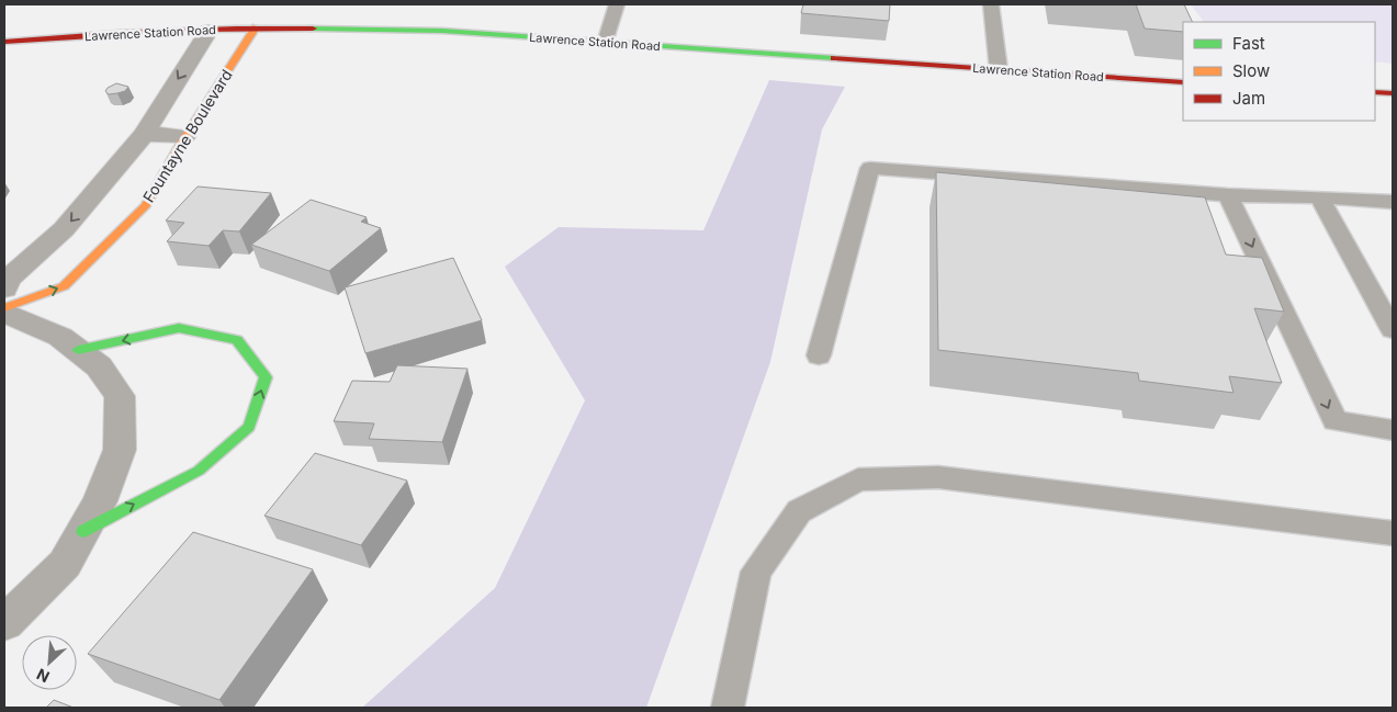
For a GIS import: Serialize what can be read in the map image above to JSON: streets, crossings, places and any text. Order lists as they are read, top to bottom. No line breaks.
{"streets":{"main road":["Lawrence Station Road","Fountayne Boulevard"]},"crossings":[["Lawrence Station Road","Fountayne Boulevard"]],"one_way":["Fountayne Boulevard"],"legend":["Fast","Slow","Jam"],"north":"bottom left"}
